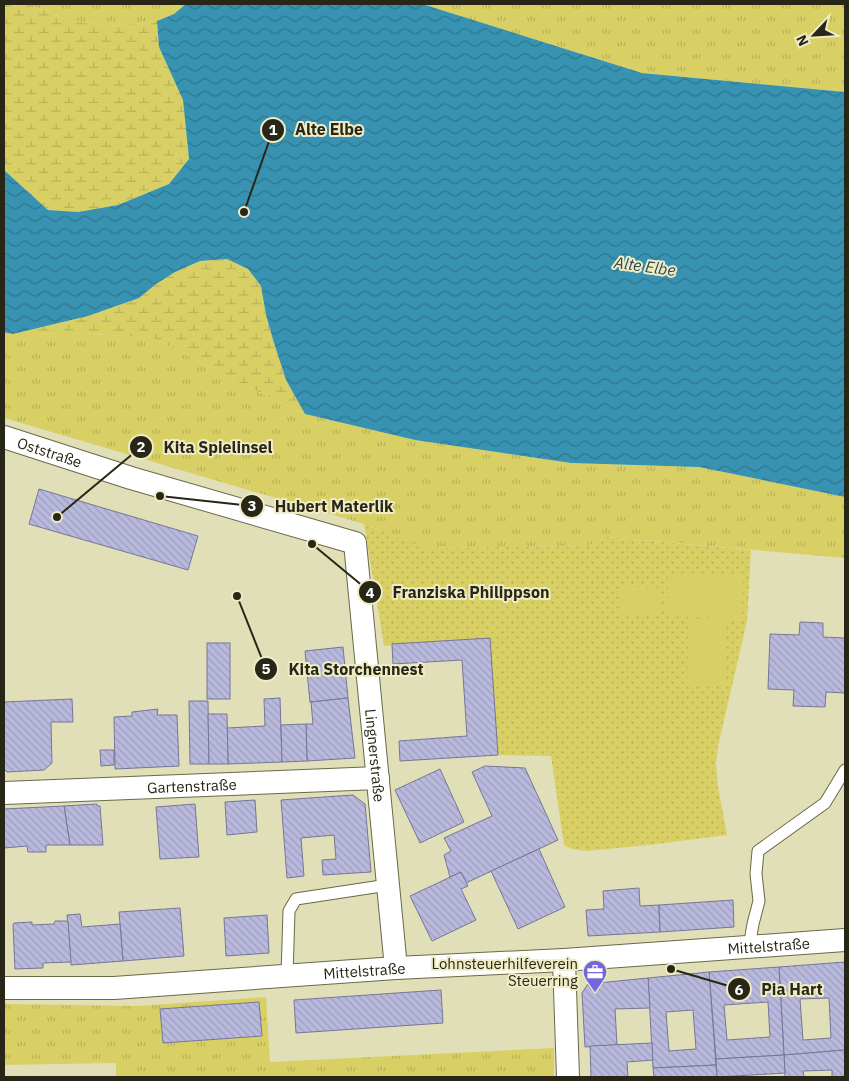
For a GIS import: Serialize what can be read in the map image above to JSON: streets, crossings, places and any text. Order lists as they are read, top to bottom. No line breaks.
{"streets":{"street":["Oststraße","Lingnerstraße","Gartenstraße","Mittelstraße"]},"crossings":[["Oststraße","Lingnerstraße"],["Lingnerstraße","Gartenstraße"],["Lingnerstraße","Mittelstraße"]],"water":["Alte Elbe"],"places":{"other":["Alte Elbe","Hubert Materlik","Kita Spielinsel","Franziska Philippson","Kita Storchennest","Pia Hart"],"office":["Lohnsteuerhilfeverein Steuerring"]},"north":"bottom left"}
